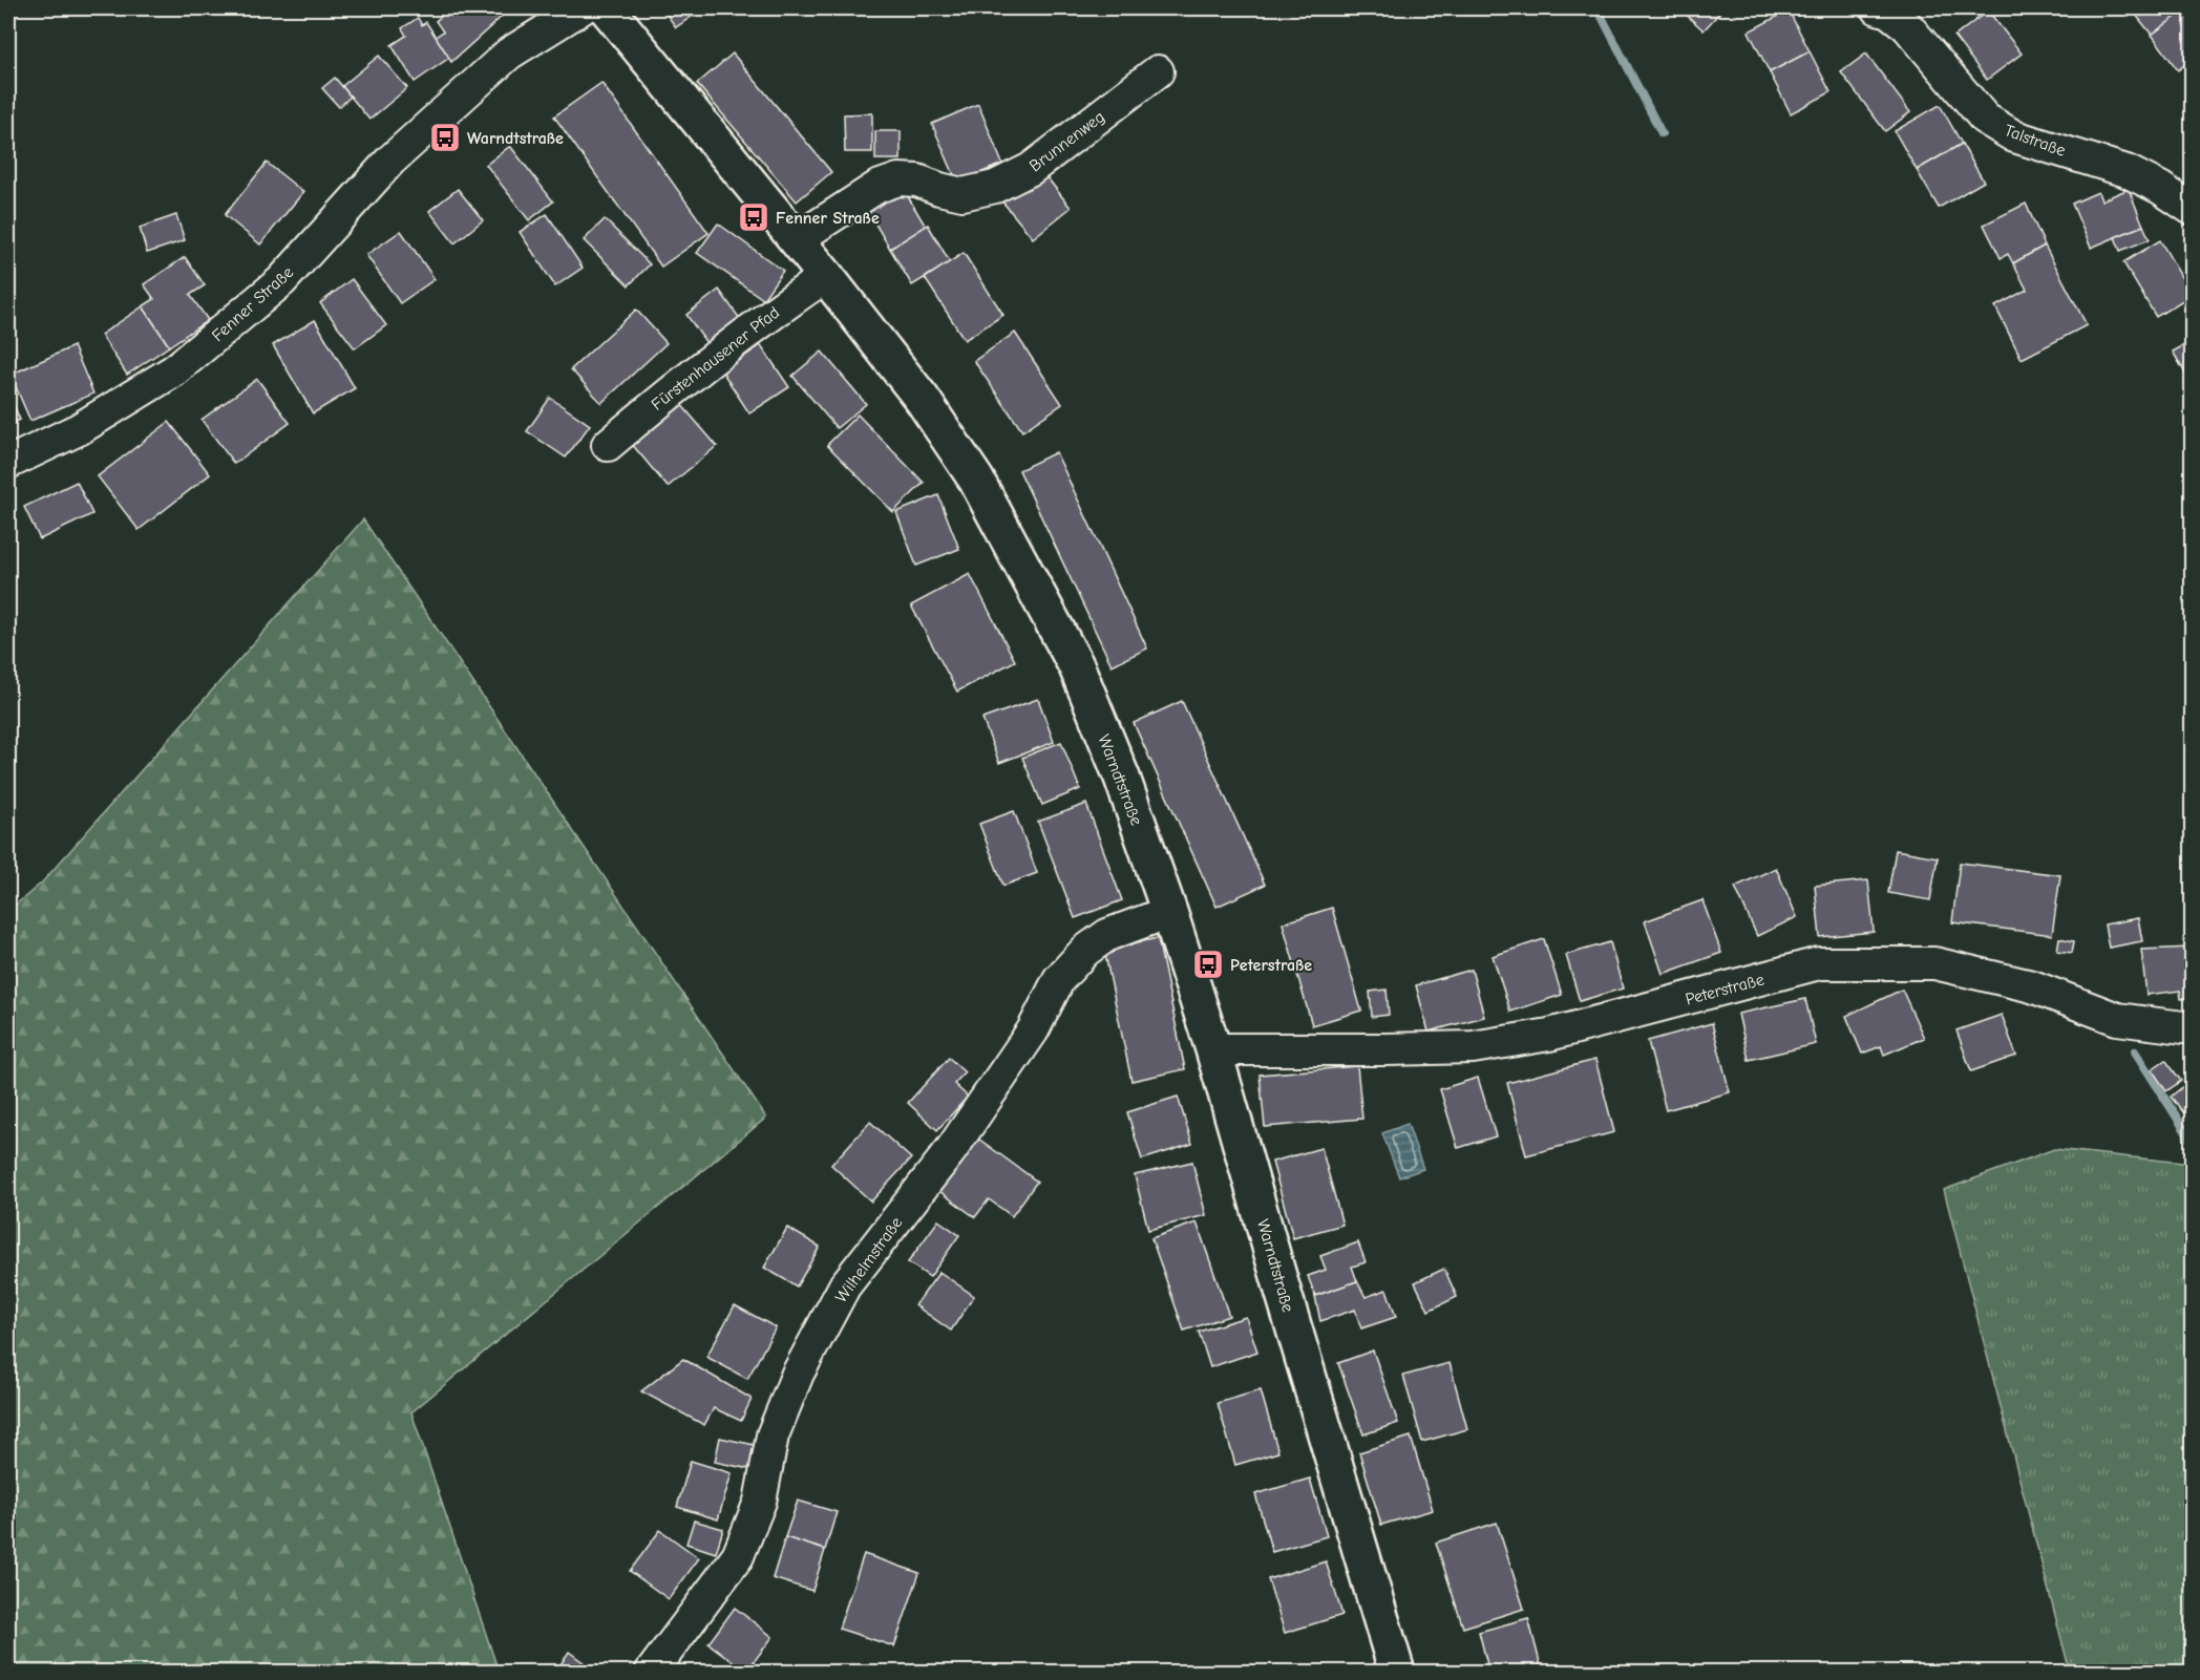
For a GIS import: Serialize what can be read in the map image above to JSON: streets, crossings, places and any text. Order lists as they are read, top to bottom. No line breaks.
{"streets":{"main road":["Warndtstraße"],"street":["Talstraße","Brunnenweg","Fenner Straße","Fürstenhausener Pfad","Peterstraße","Wilhelmstraße"]},"crossings":[["Brunnenweg","Warndtstraße"],["Fürstenhausener Pfad","Warndtstraße"],["Warndtstraße","Peterstraße"],["Warndtstraße","Wilhelmstraße"]],"places":{"bus stop":["Warndtstraße","Fenner Straße","Peterstraße"]}}
